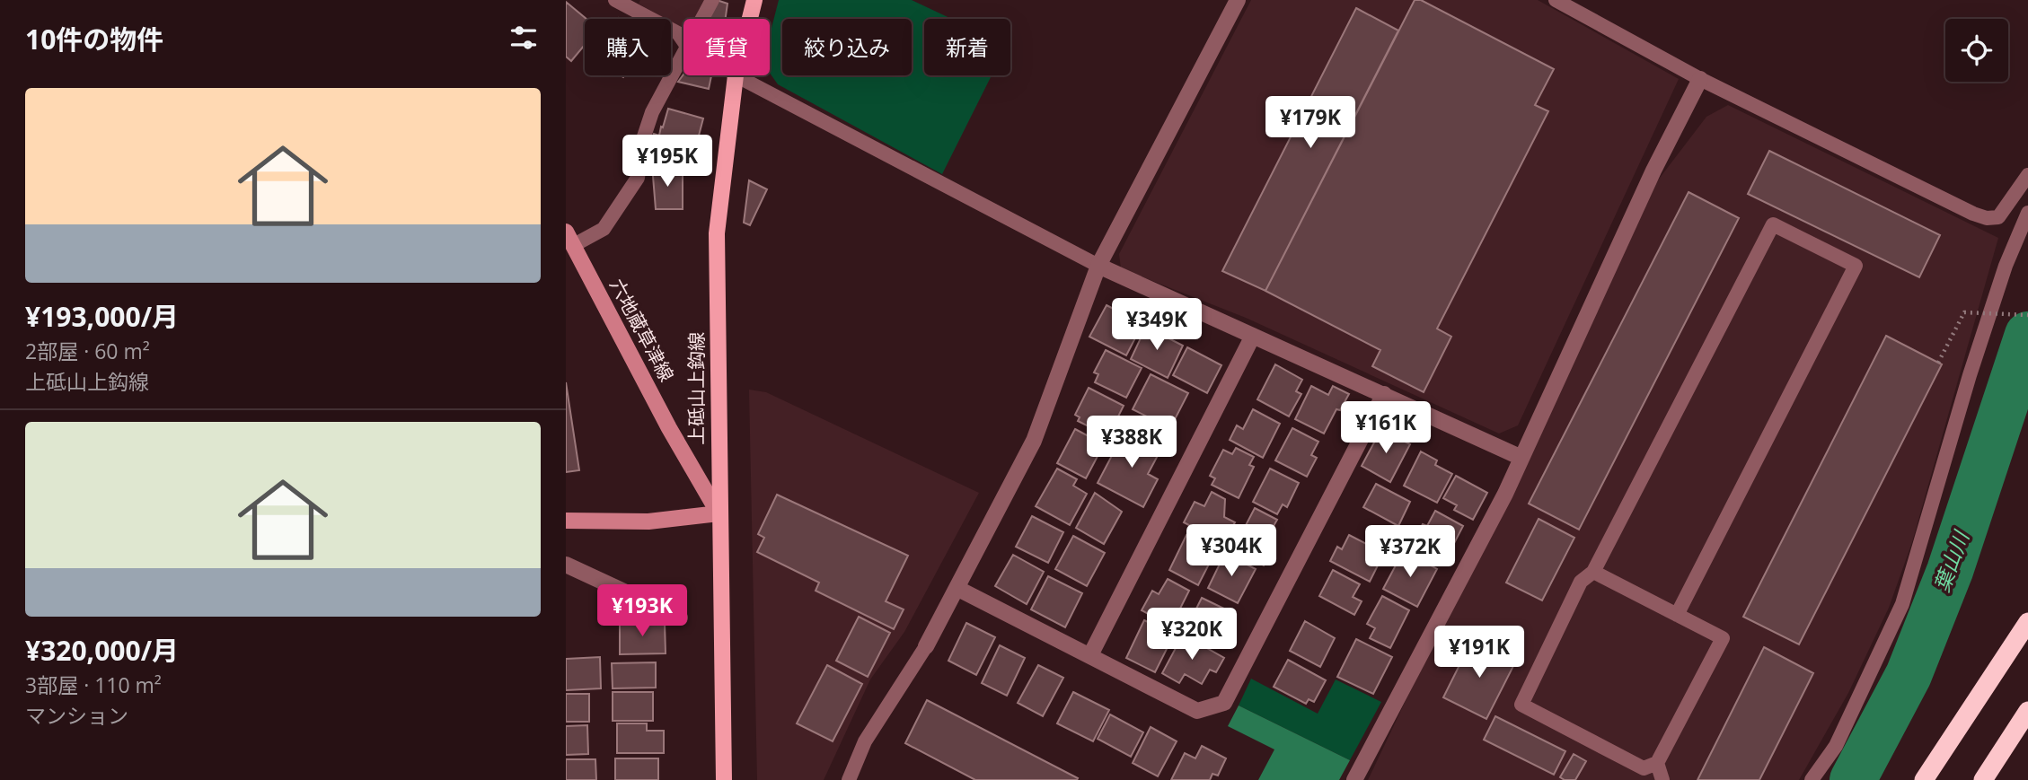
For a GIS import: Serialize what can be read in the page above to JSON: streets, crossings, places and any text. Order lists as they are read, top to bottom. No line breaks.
{"streets":{"main road":["六地蔵草津線","上砥山上鈎線"]},"crossings":[["六地蔵草津線","上砥山上鈎線"]],"water":["葉山川"],"page":{"heading":"10件の物件","chip":["購入","賃貸","絞り込み","新着"],"list":[{"name":"¥193,000/月","note":"2部屋 · 60 m² · 上砥山上鈎線"},{"name":"¥320,000/月","note":"3部屋 · 110 m² · マンション"}],"price":["¥179K","¥195K","¥349K","¥161K","¥388K","¥304K","¥372K","¥193K","¥320K","¥191K"]}}
